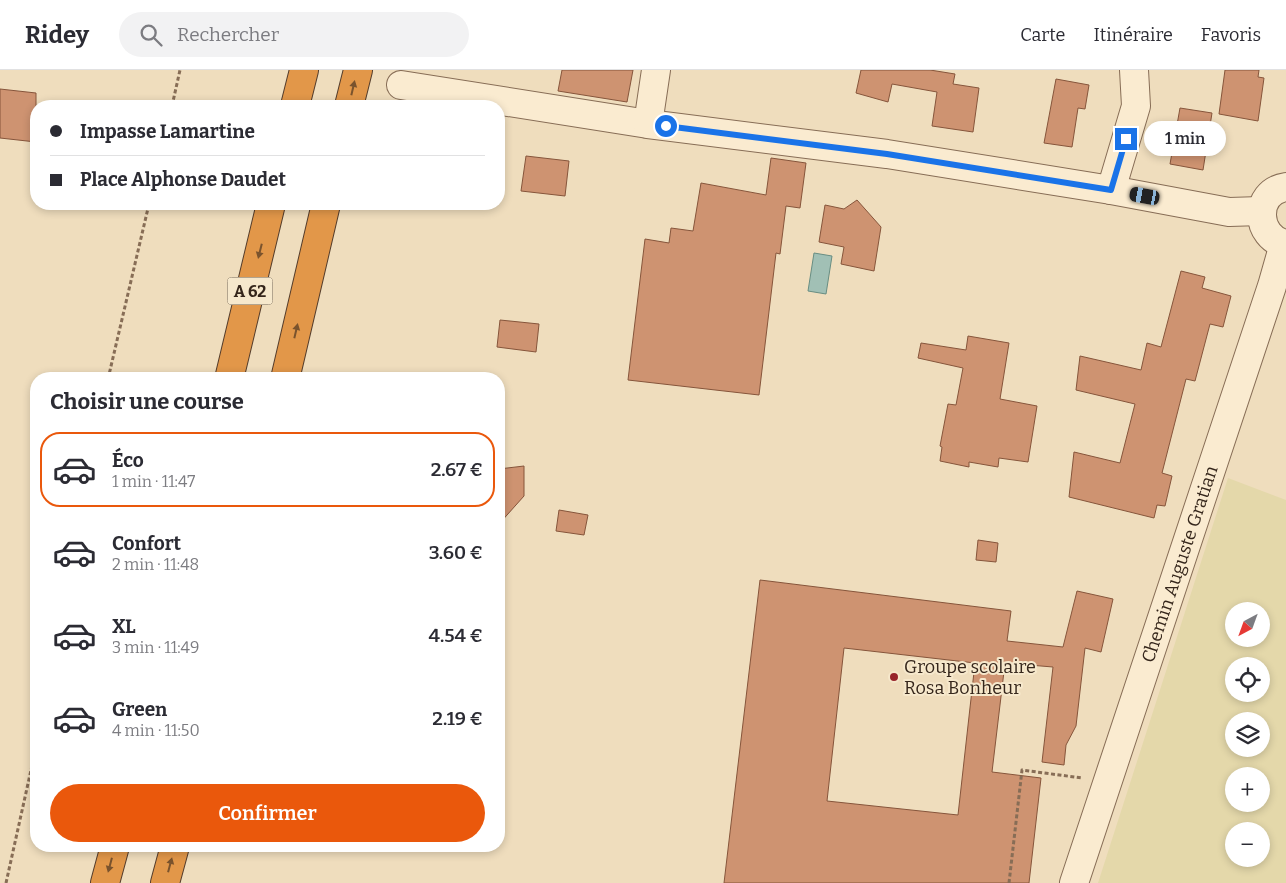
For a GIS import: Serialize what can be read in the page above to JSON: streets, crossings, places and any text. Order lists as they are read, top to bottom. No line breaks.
{"streets":{"highway":["A 62"],"street":["Chemin Auguste Gratian"]},"places":["Groupe scolaire Rosa Bonheur"],"north":"bottom left","page":{"header":"Ridey","search":"Rechercher","nav":["Carte","Itinéraire","Favoris"],"banner":["Impasse Lamartine","Place Alphonse Daudet"],"bubble":"1 min","heading":"Choisir une course","list":[{"name":"Éco","note":"1 min · 11:47","value":"2.67 €"},{"name":"Confort","note":"2 min · 11:48","value":"3.60 €"},{"name":"XL","note":"3 min · 11:49","value":"4.54 €"},{"name":"Green","note":"4 min · 11:50","value":"2.19 €"}],"map_buttons":["+","−"],"buttons":"Confirmer"}}
